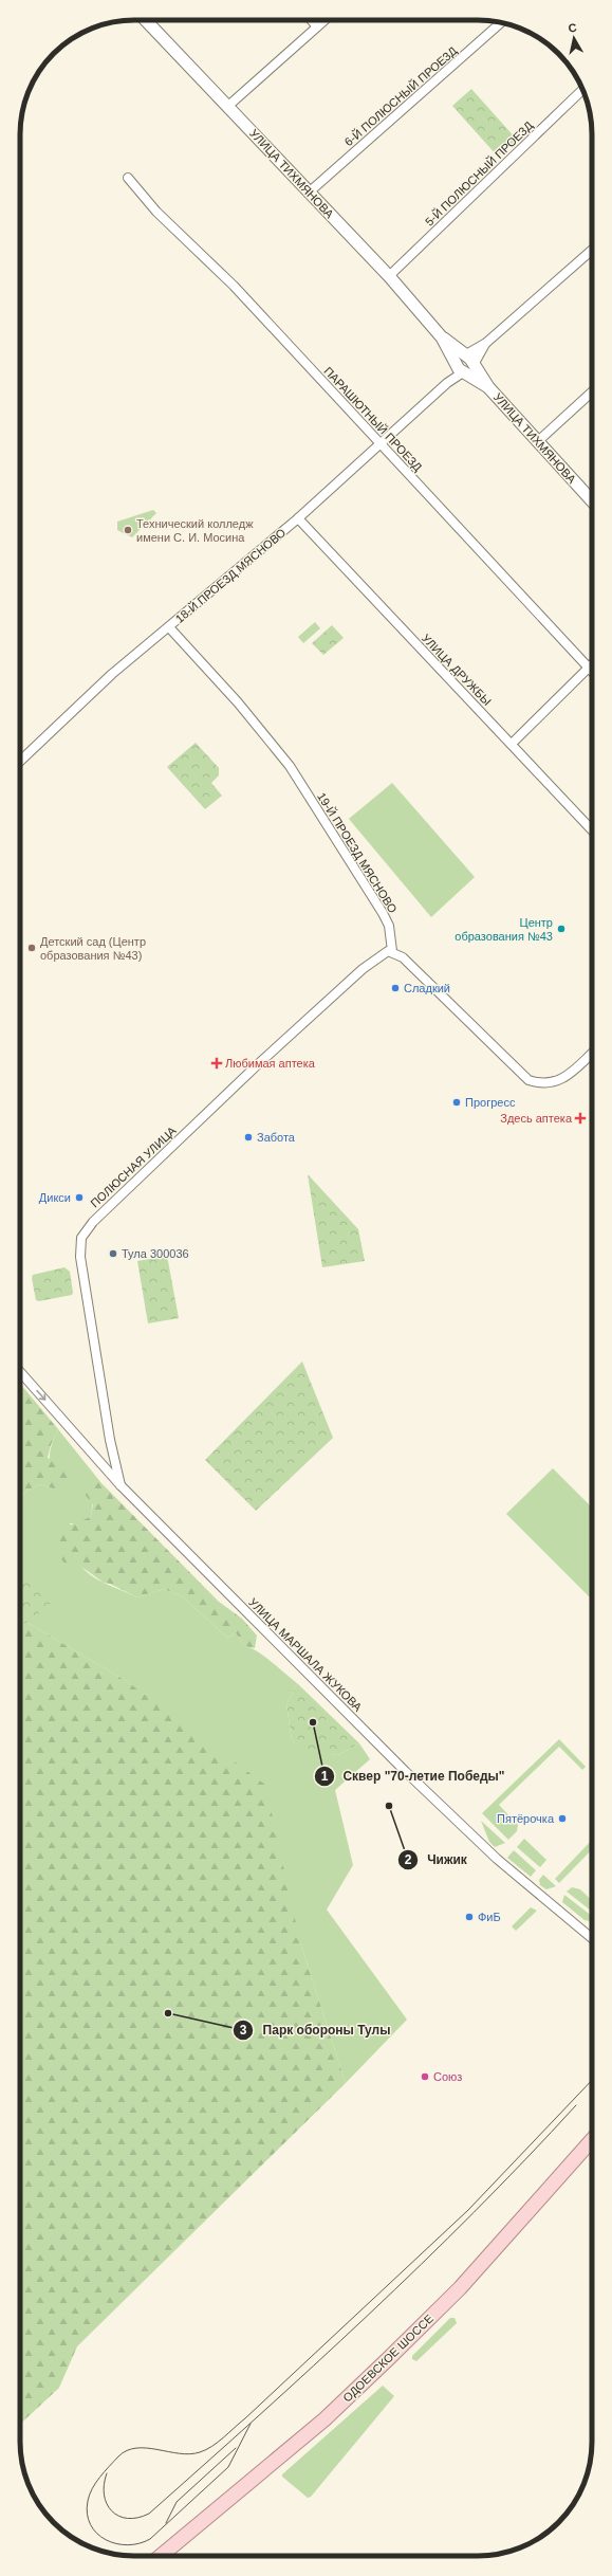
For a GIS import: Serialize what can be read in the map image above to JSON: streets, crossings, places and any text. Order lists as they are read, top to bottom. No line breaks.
{"streets":{"main road":["ОДОЕВСКОЕ ШОССЕ"],"street":["6-Й ПОЛЮСНЫЙ ПРОЕЗД","УЛИЦА ТИХМЯНОВА","5-Й ПОЛЮСНЫЙ ПРОЕЗД","ПАРАШЮТНЫЙ ПРОЕЗД","18-Й ПРОЕЗД МЯСНОВО","УЛИЦА ДРУЖБЫ","19-Й ПРОЕЗД МЯСНОВО","ПОЛЮСНАЯ УЛИЦА","УЛИЦА МАРШАЛА ЖУКОВА"]},"crossings":[["6-Й ПОЛЮСНЫЙ ПРОЕЗД","УЛИЦА ТИХМЯНОВА"],["УЛИЦА ТИХМЯНОВА","5-Й ПОЛЮСНЫЙ ПРОЕЗД"],["УЛИЦА ТИХМЯНОВА","18-Й ПРОЕЗД МЯСНОВО"],["ПАРАШЮТНЫЙ ПРОЕЗД","18-Й ПРОЕЗД МЯСНОВО"],["18-Й ПРОЕЗД МЯСНОВО","УЛИЦА ДРУЖБЫ"],["18-Й ПРОЕЗД МЯСНОВО","19-Й ПРОЕЗД МЯСНОВО"],["19-Й ПРОЕЗД МЯСНОВО","ПОЛЮСНАЯ УЛИЦА"],["ПОЛЮСНАЯ УЛИЦА","УЛИЦА МАРШАЛА ЖУКОВА"]],"places":{"other":["Технический колледж имени С. И. Мосина","Центр образования №43","Детский сад (Центр образования №43)","Сладкий","Прогресс","Забота","Дикси","Тула 300036","Сквер \"70-летие Победы\"","Чижик","Пятёрочка","ФиБ","Парк обороны Тулы","Союз"],"health":["Любимая аптека","Здесь аптека"]},"north":"top"}
